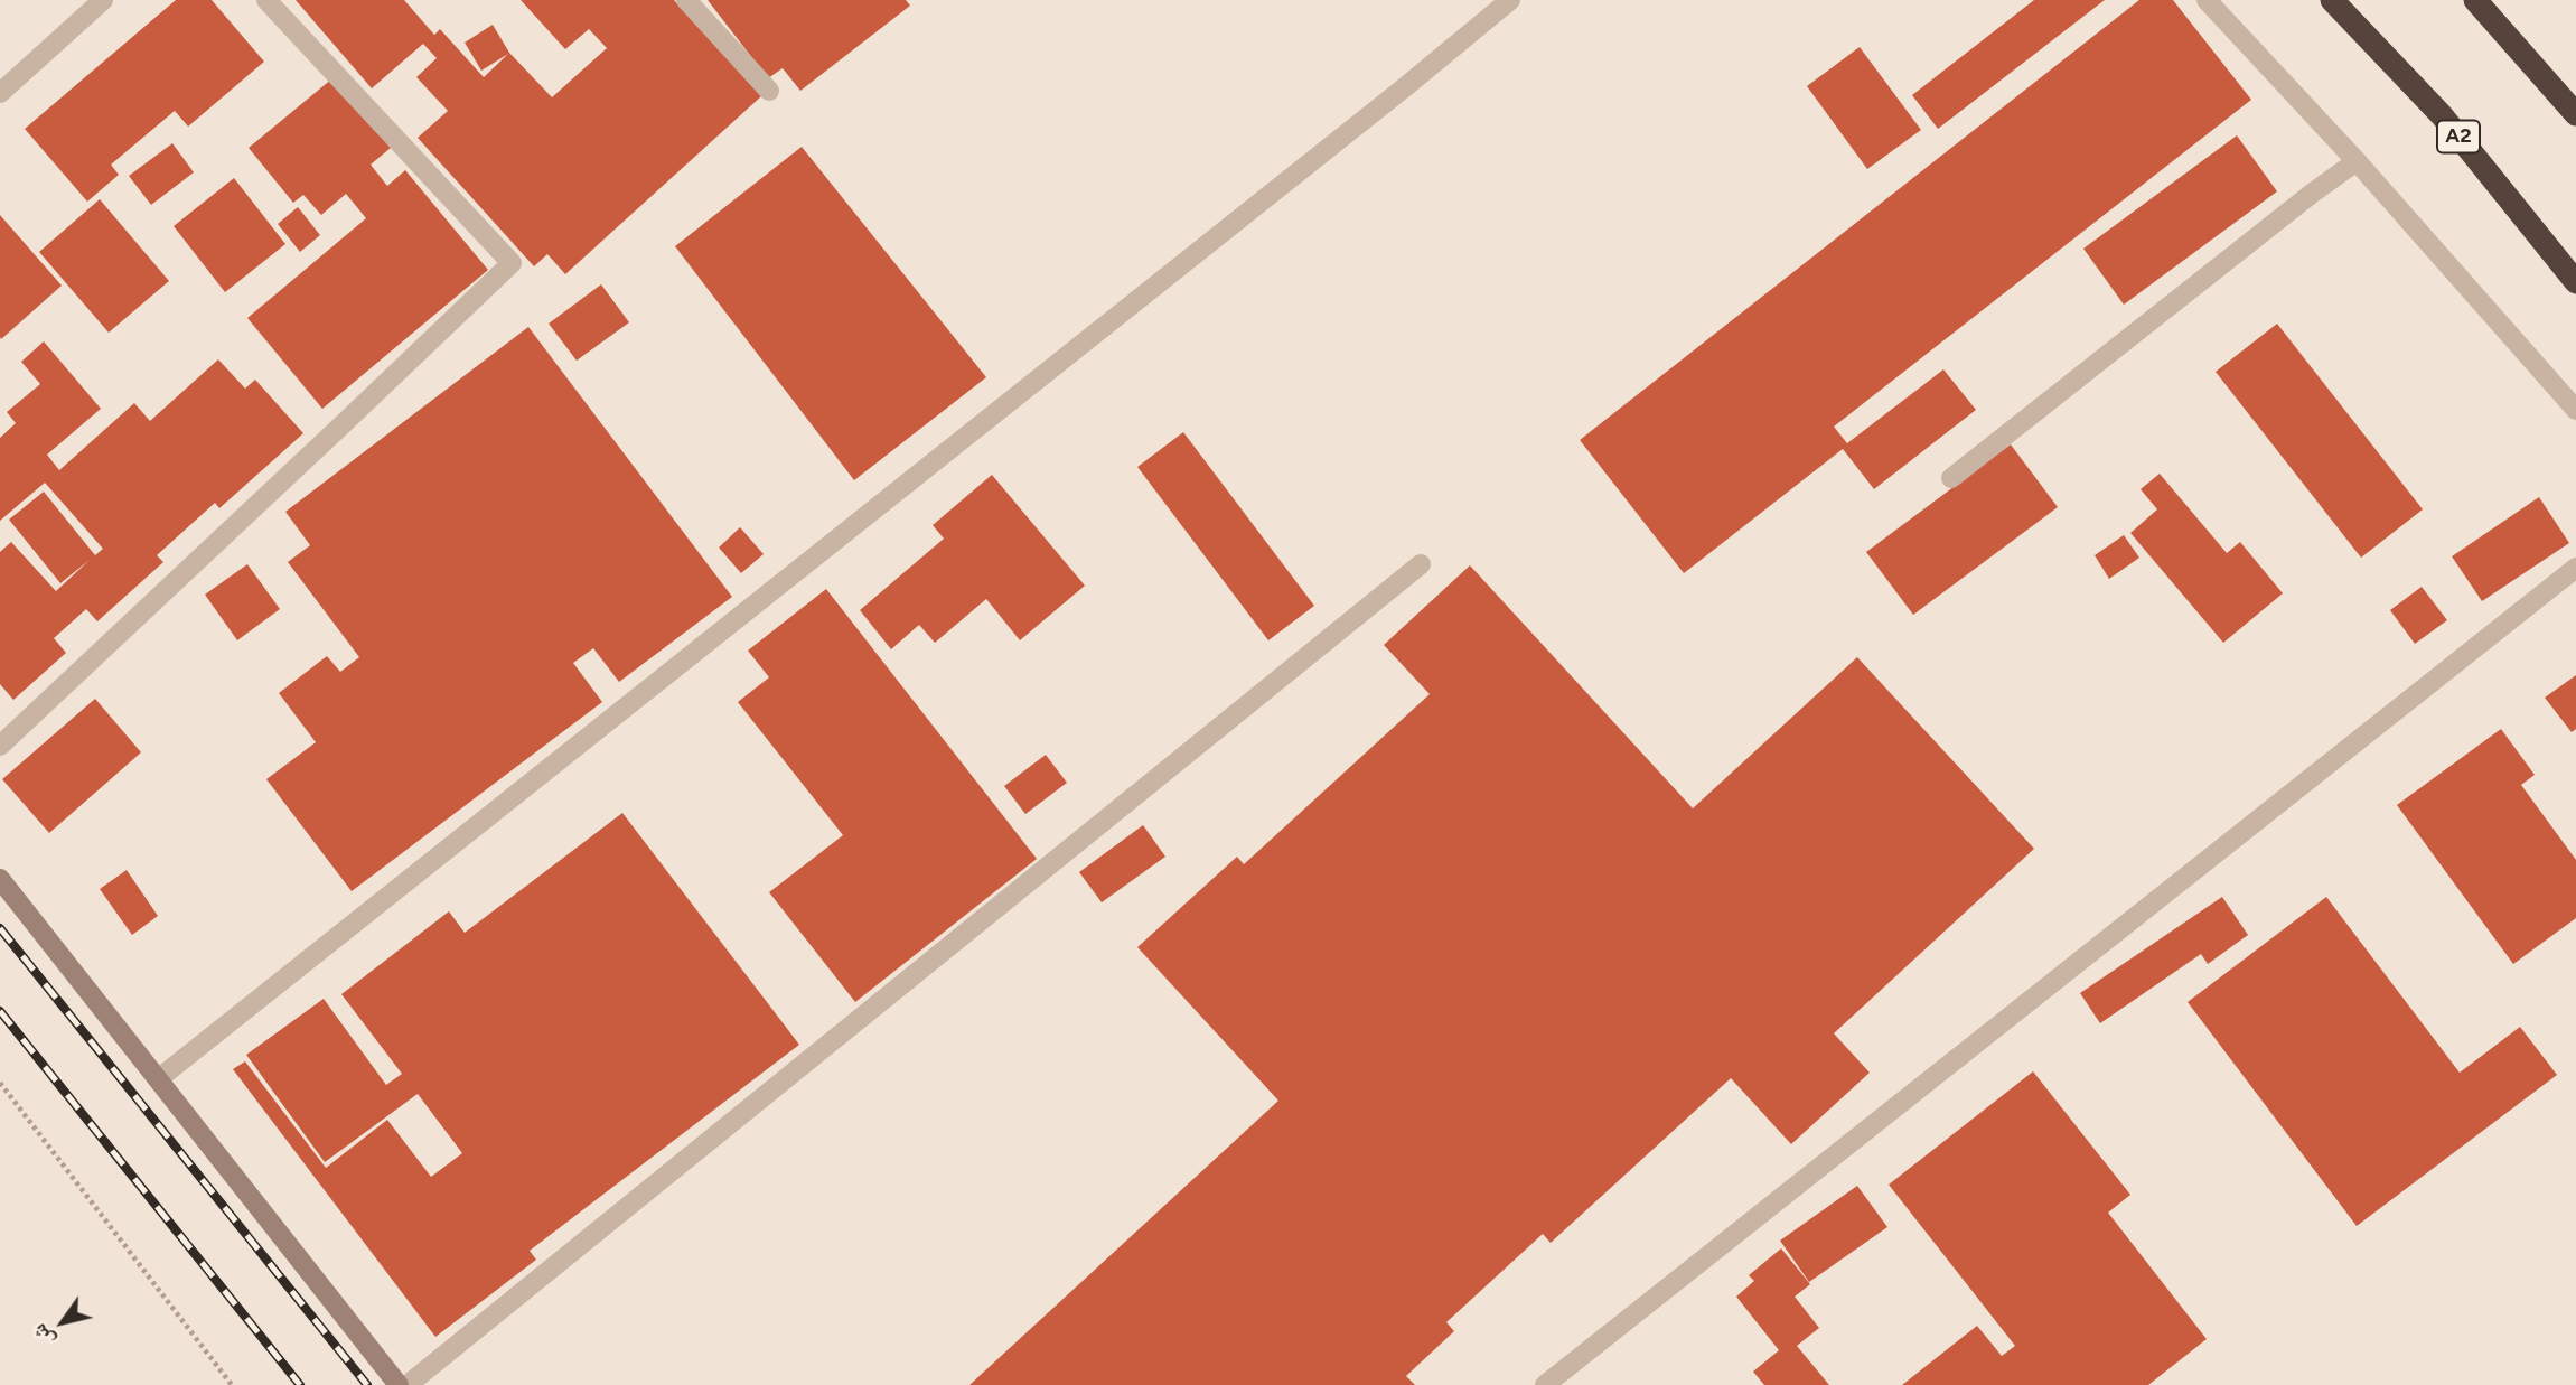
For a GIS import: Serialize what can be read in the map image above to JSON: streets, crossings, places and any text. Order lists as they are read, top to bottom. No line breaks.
{"streets":{"highway":["A2"]},"north":"bottom left"}
